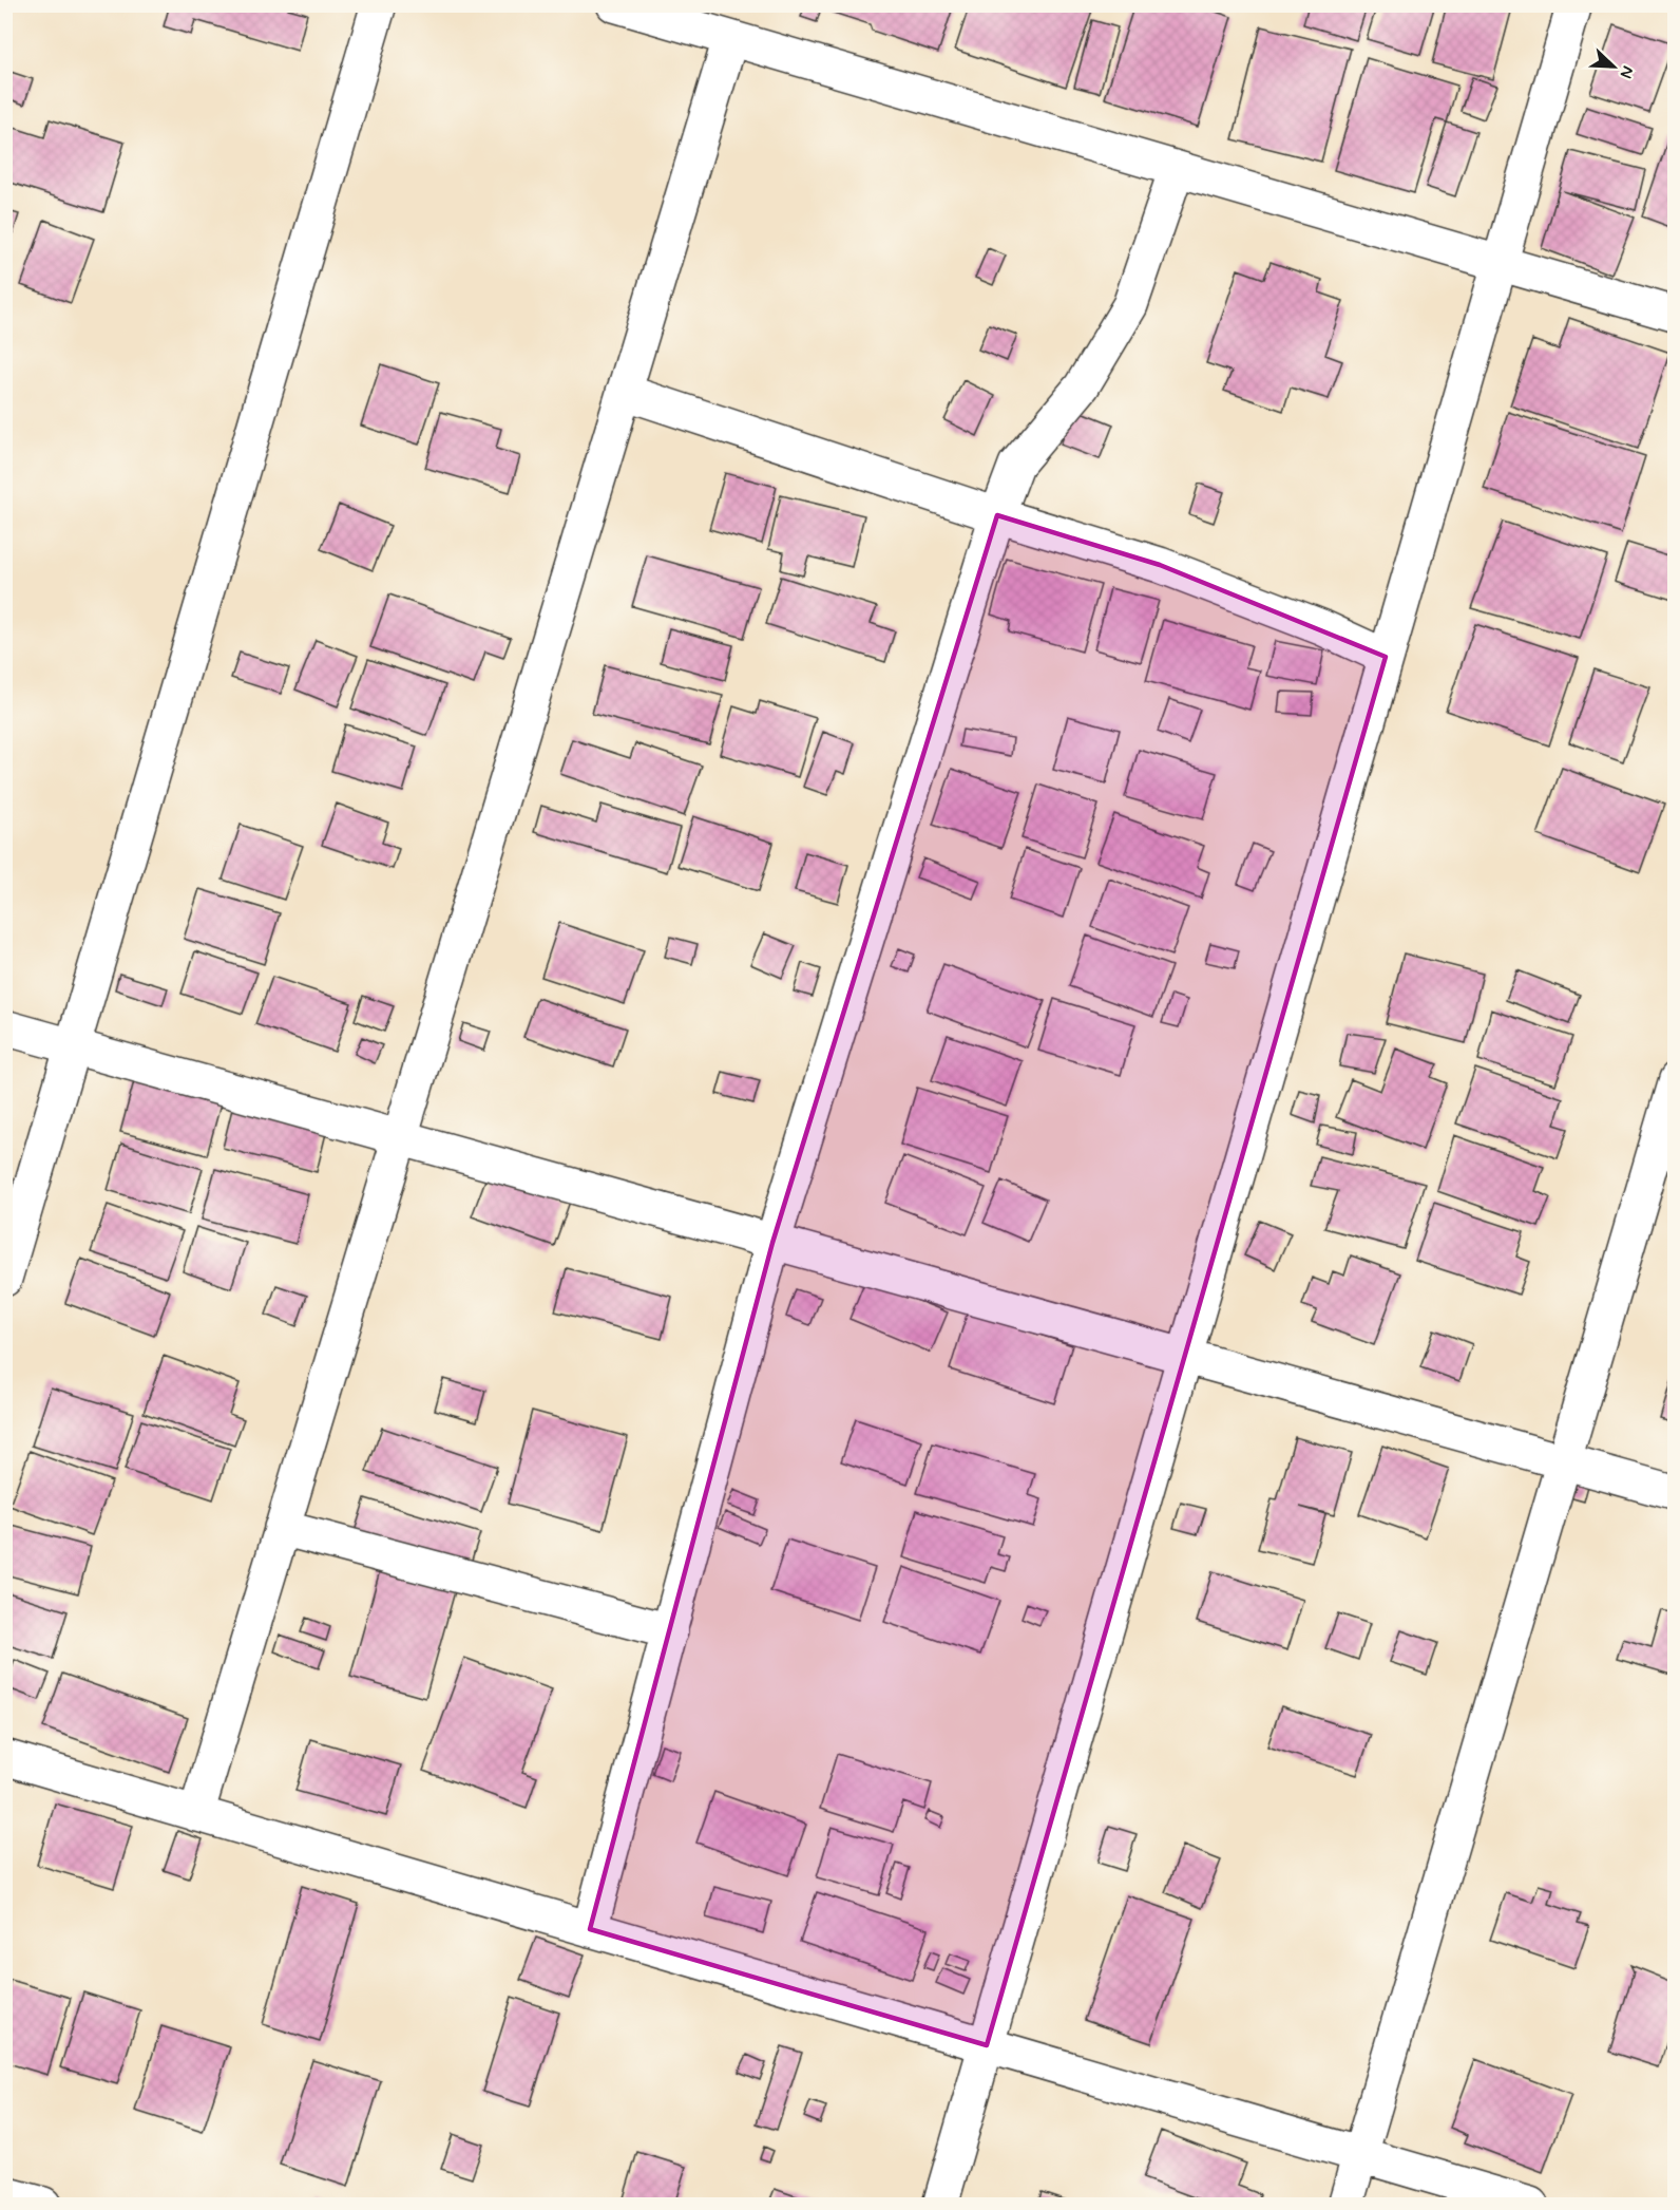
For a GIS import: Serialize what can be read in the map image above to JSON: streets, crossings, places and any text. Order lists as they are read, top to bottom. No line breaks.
{"north":"bottom right"}
